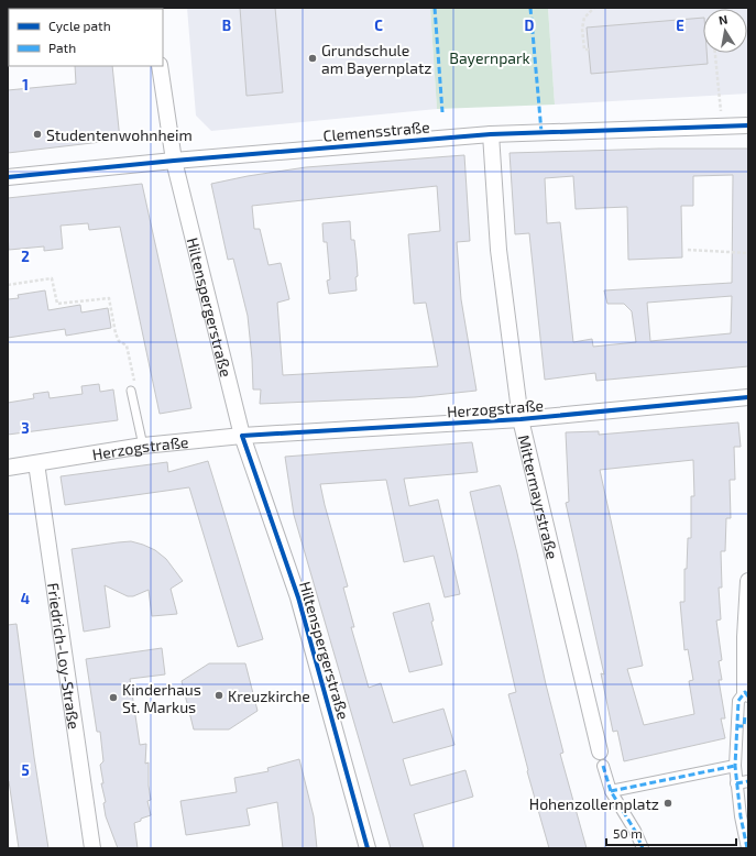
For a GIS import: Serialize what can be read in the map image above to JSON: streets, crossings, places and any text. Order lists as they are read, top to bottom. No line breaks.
{"streets":{"street":["Clemensstraße","Hiltenspergerstraße","Herzogstraße","Mittermayrstraße","Friedrich-Loy-Straße"]},"crossings":[["Clemensstraße","Hiltenspergerstraße"],["Clemensstraße","Mittermayrstraße"],["Hiltenspergerstraße","Herzogstraße"],["Herzogstraße","Mittermayrstraße"],["Herzogstraße","Friedrich-Loy-Straße"]],"parks":["Bayernpark"],"places":["Grundschule am Bayernplatz","Studentenwohnheim","Kreuzkirche","Kinderhaus St. Markus","Hohenzollernplatz"],"legend":["Cycle path","Path"],"scale_bar":"50 m","north":"top","grid":{"columns":["B","C","D","E"],"rows":["1","2","3","4","5"]}}
